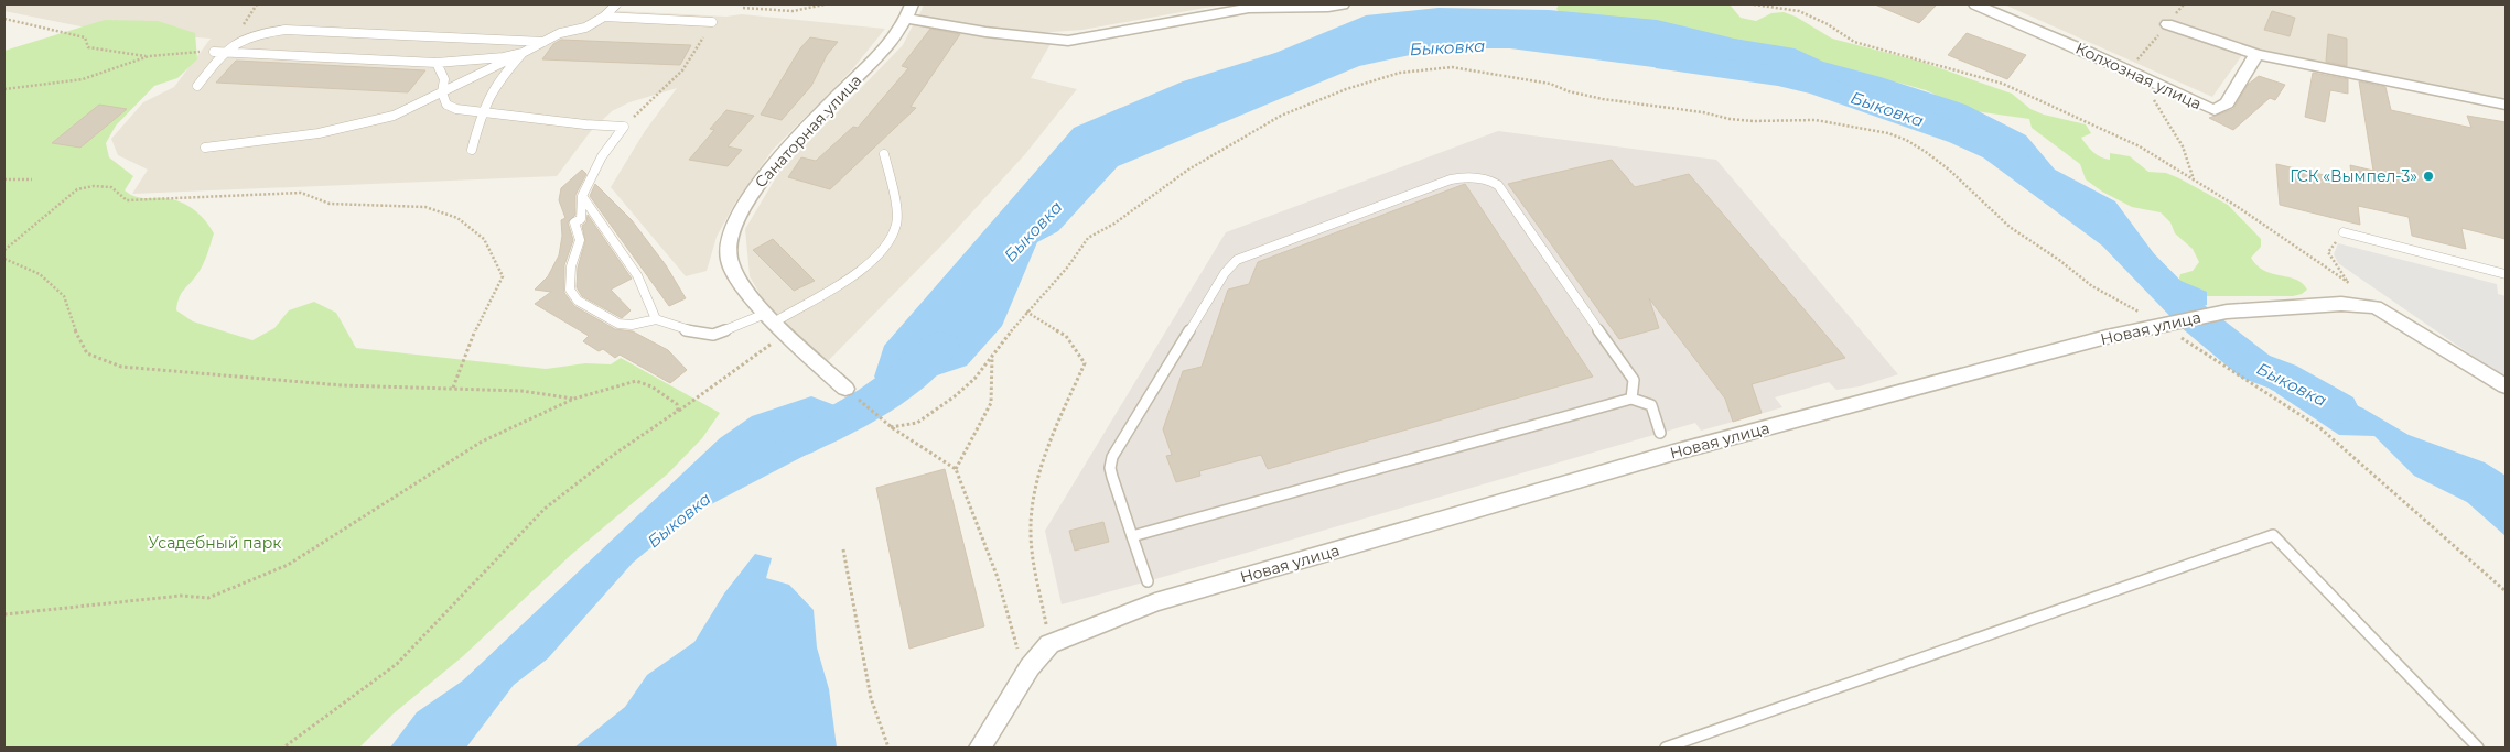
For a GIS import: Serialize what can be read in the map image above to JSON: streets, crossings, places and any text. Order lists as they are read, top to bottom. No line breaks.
{"streets":{"street":["Колхозная улица","Санаторная улица","Новая улица"]},"water":["Быковка"],"parks":["Усадебный парк"],"places":["ГСК «Вымпел-3»"]}
